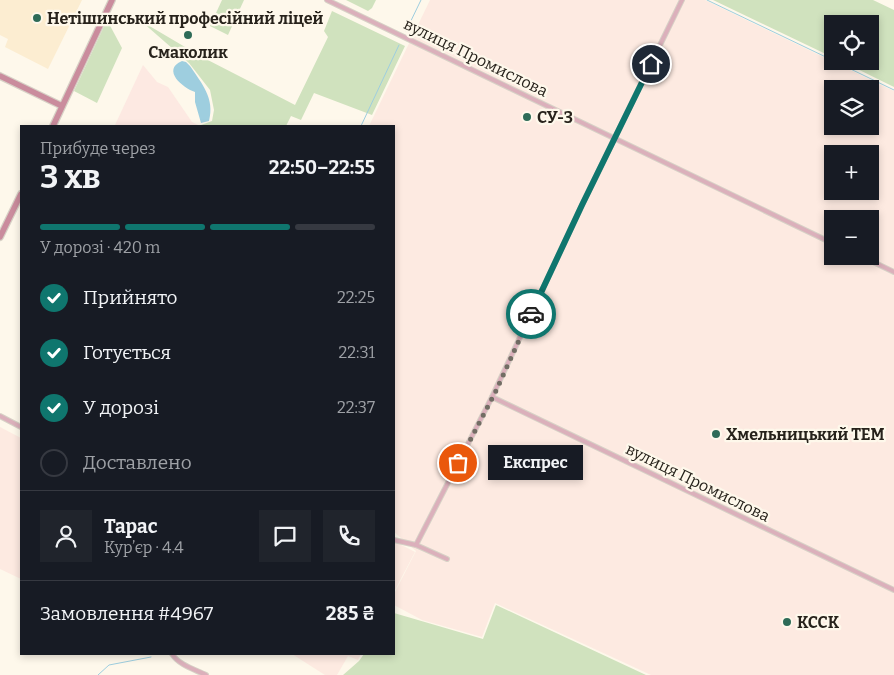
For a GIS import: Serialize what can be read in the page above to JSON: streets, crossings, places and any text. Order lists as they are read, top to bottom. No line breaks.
{"streets":{"street":["вулиця Промислова"]},"places":["Нетішинський професійний ліцей","Смаколик","СУ-3","Хмельницький ТЕМ","Експрес","КССК"],"page":{"map_buttons":["+","−"],"heading":["3 хв","Прибуде через","22:50–22:55"],"panel":["Тарас","Кур’єр · 4.4","Замовлення #4967","285 ₴"],"bar":"У дорозі · 420 m","list":[["Прийнято","22:25"],["Готується","22:31"],["У дорозі","22:37"],"Доставлено"],"bubble":"Експрес"}}
